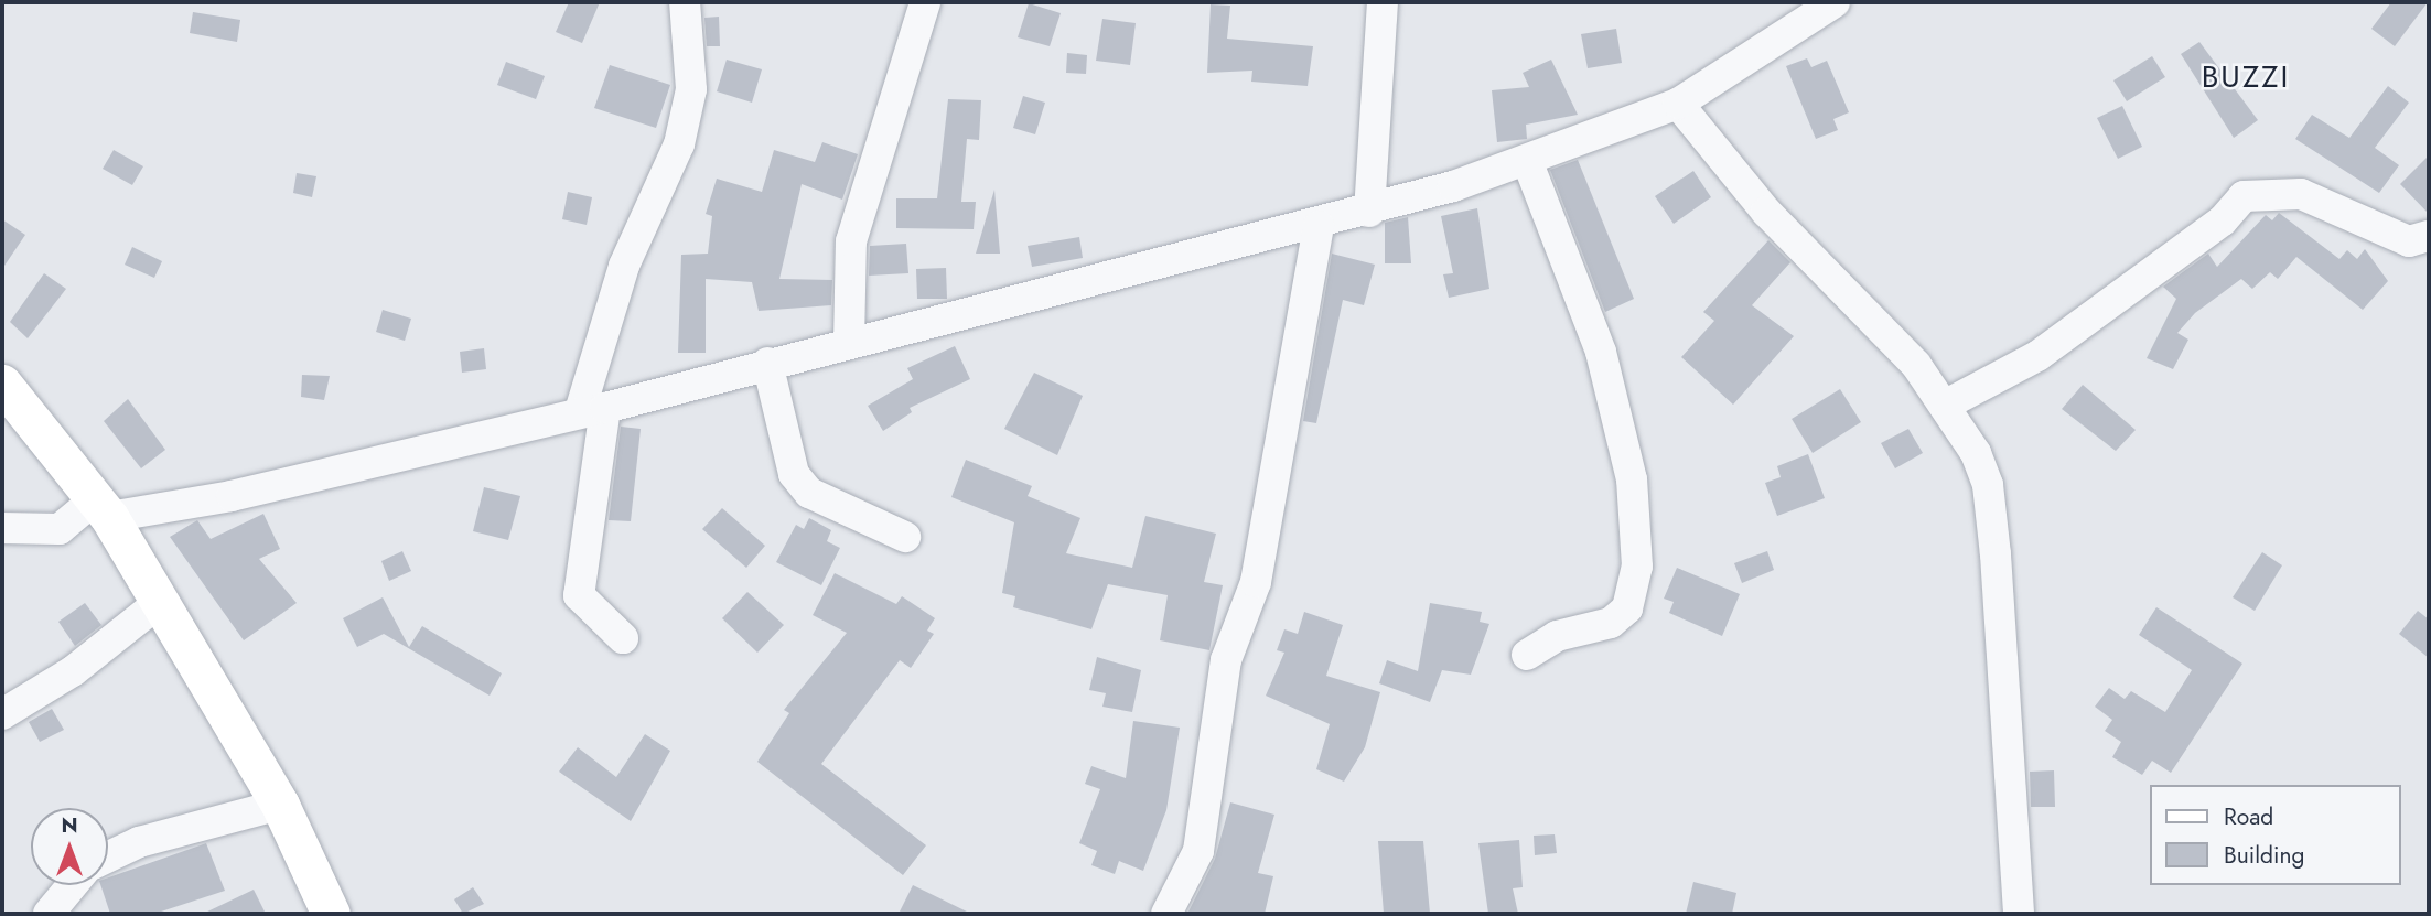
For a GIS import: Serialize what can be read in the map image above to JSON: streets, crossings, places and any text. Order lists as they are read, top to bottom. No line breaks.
{"districts":["BUZZI"],"legend":["Road","Building"],"north":"top"}
